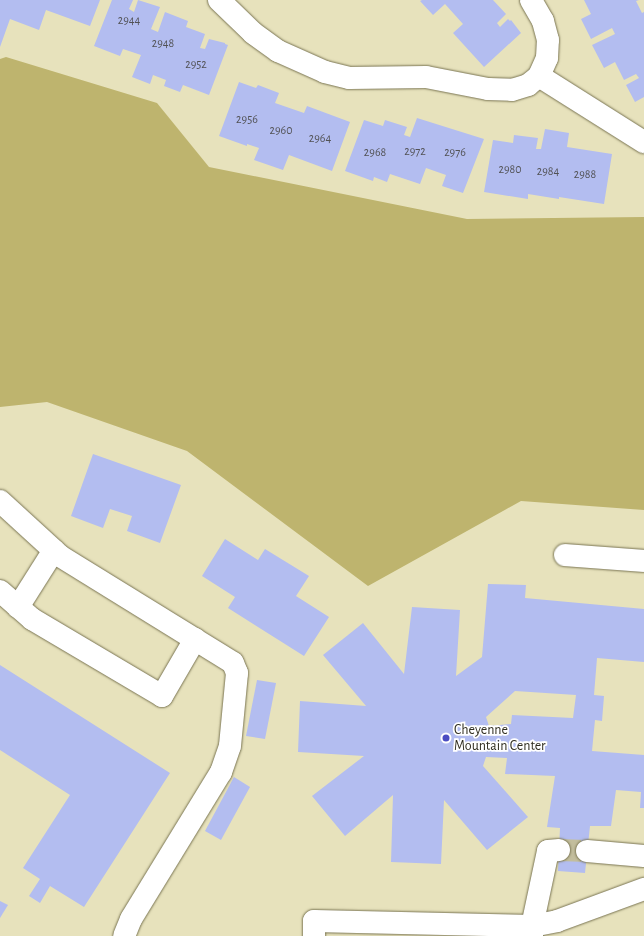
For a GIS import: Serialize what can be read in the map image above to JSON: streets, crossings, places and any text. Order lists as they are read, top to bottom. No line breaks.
{"places":["Cheyenne Mountain Center"],"house_numbers":["2944","2948","2952","2956","2960","2964","2972","2968","2976","2980","2984","2988"]}
